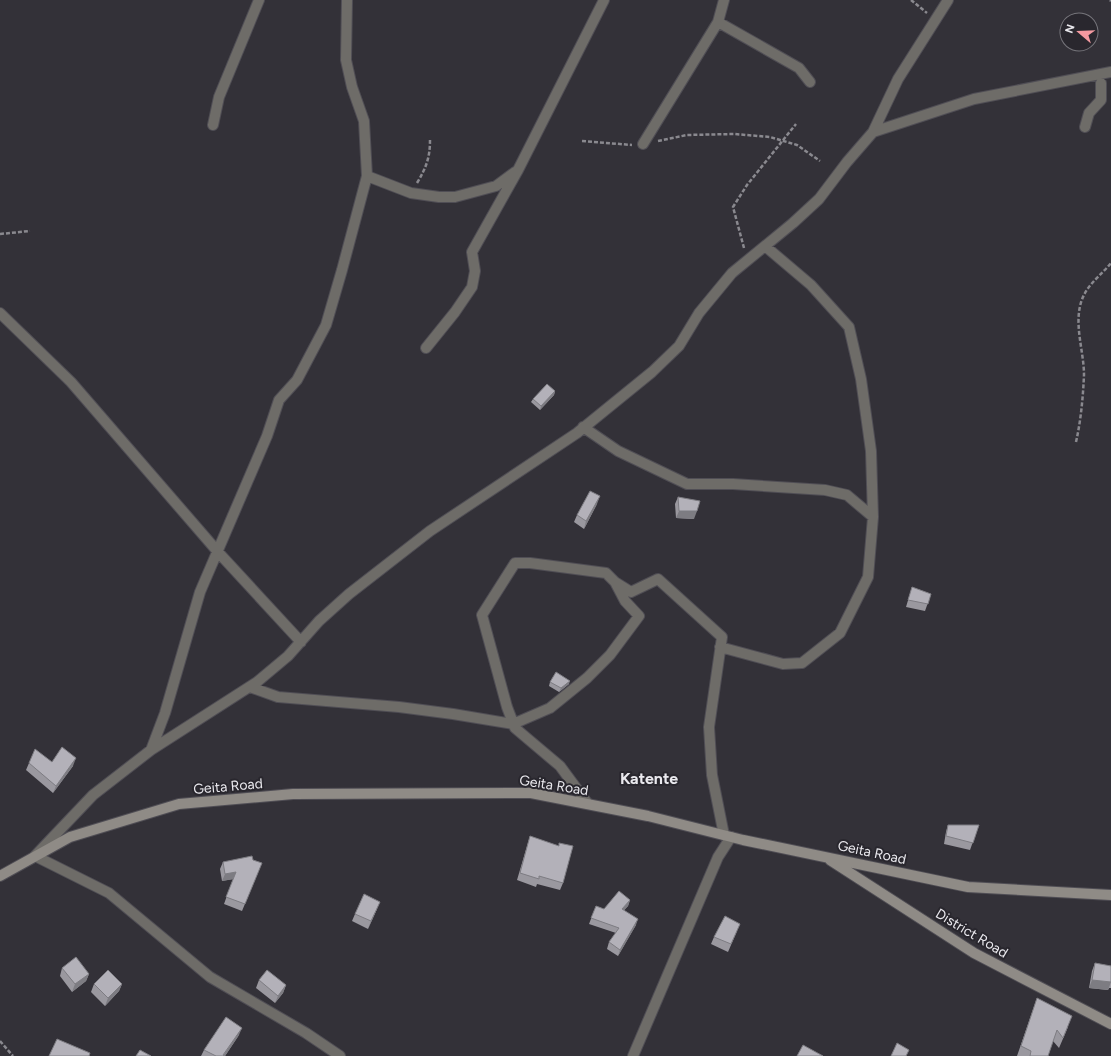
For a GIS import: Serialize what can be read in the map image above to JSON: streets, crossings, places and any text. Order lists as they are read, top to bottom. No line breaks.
{"streets":{"main road":["Geita Road","District Road"]},"crossings":[["Geita Road","District Road"]],"districts":["Katente"],"north":"left"}
